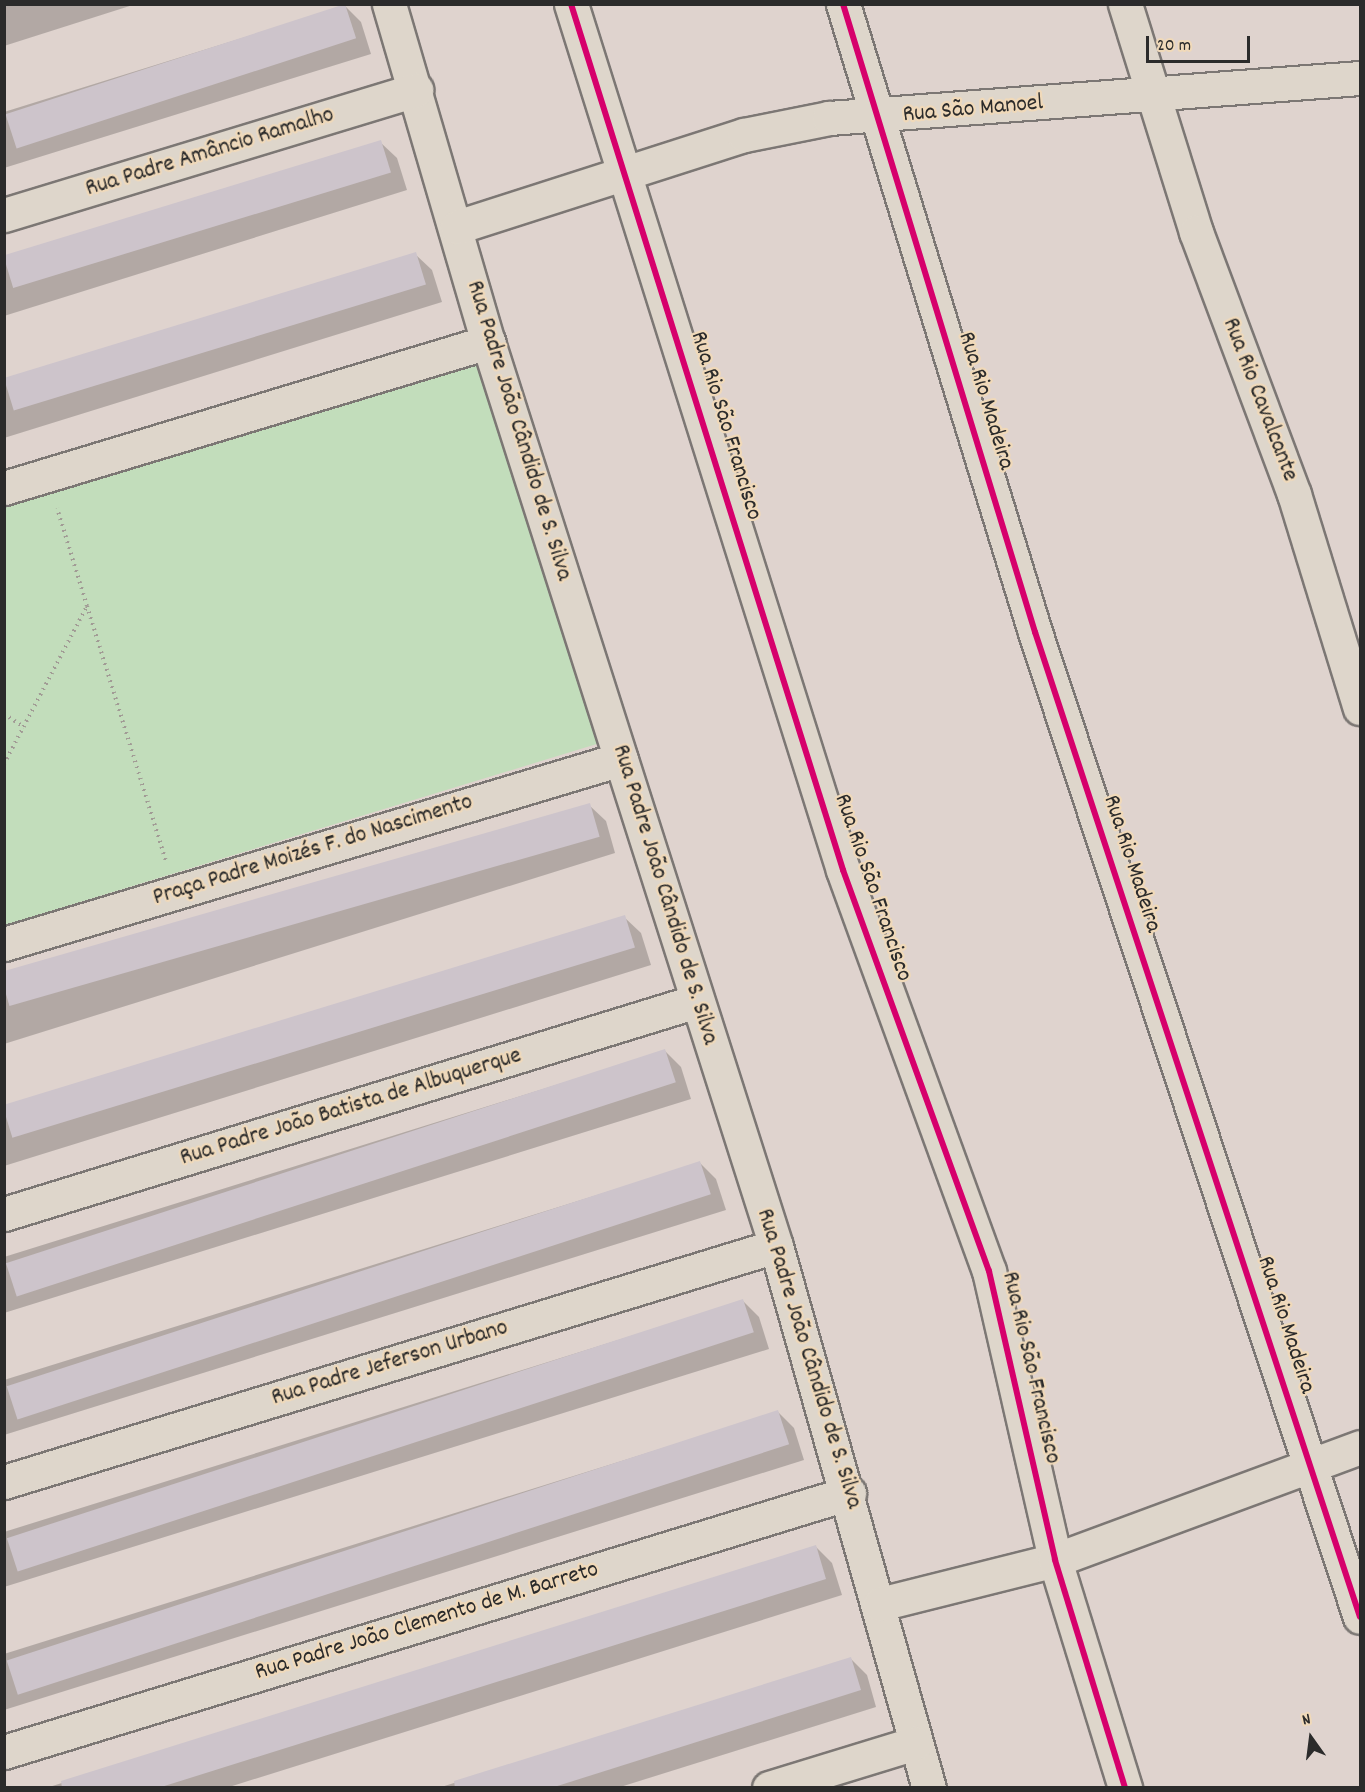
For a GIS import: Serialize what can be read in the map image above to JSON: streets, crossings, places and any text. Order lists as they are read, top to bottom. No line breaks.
{"streets":{"street":["Rua São Manoel","Rua Padre Amâncio Ramalho","Rua Rio Cavalcante","Rua Rio Madeira","Rua Rio São Francisco","Rua Padre João Cândido de S. Silva","Praça Padre Moizés F. do Nascimento","Rua Padre João Batista de Albuquerque","Rua Padre Jeferson Urbano","Rua Padre João Clemento de M. Barreto"]},"crossings":[["Rua São Manoel","Rua Rio Cavalcante"],["Rua São Manoel","Rua Rio Madeira"],["Rua São Manoel","Rua Rio São Francisco"],["Rua São Manoel","Rua Padre João Cândido de S. Silva"],["Rua Padre Amâncio Ramalho","Rua Padre João Cândido de S. Silva"],["Rua Padre João Cândido de S. Silva","Praça Padre Moizés F. do Nascimento"],["Rua Padre João Cândido de S. Silva","Rua Padre João Batista de Albuquerque"],["Rua Padre João Cândido de S. Silva","Rua Padre Jeferson Urbano"],["Rua Padre João Cândido de S. Silva","Rua Padre João Clemento de M. Barreto"]],"scale_bar":"20 m","north":"top"}
